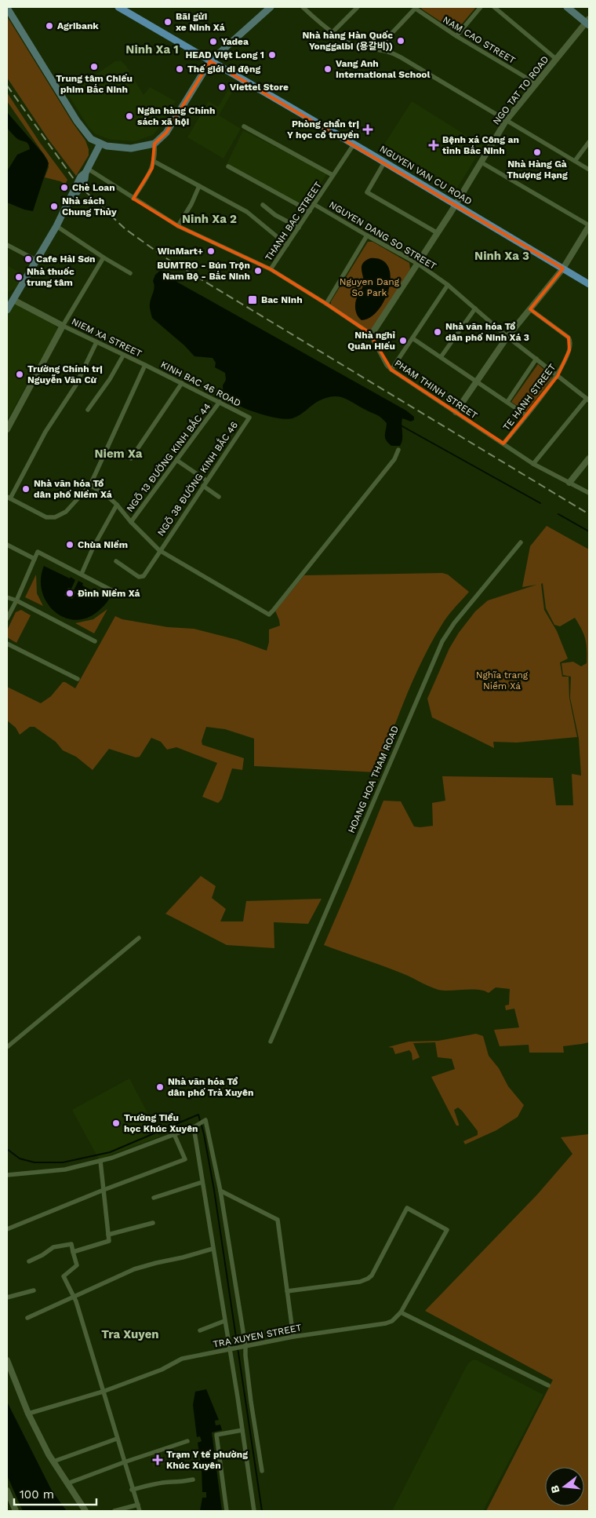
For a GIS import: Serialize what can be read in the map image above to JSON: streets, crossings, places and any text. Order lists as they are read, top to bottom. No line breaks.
{"streets":{"main road":["NGUYEN VAN CU ROAD"],"street":["NAM CAO STREET","NGO TAT TO ROAD","THANH BAC STREET","NGUYEN DANG SO STREET","NIEM XA STREET","KINH BAC 46 ROAD","PHAM THINH STREET","TE HANH STREET","NGÕ 13 ĐƯỜNG KINH BẮC 44","NGÕ 38 ĐƯỜNG KINH BẮC 46","HOANG HOA THAM ROAD","TRA XUYEN STREET"]},"crossings":[["NAM CAO STREET","NGO TAT TO ROAD"],["NGO TAT TO ROAD","NGUYEN VAN CU ROAD"],["NGO TAT TO ROAD","NGUYEN DANG SO STREET"],["NGO TAT TO ROAD","PHAM THINH STREET"],["NGUYEN VAN CU ROAD","THANH BAC STREET"],["THANH BAC STREET","NGUYEN DANG SO STREET"],["THANH BAC STREET","PHAM THINH STREET"],["NGUYEN DANG SO STREET","TE HANH STREET"],["NIEM XA STREET","KINH BAC 46 ROAD"],["KINH BAC 46 ROAD","NGÕ 13 ĐƯỜNG KINH BẮC 44"],["KINH BAC 46 ROAD","NGÕ 38 ĐƯỜNG KINH BẮC 46"],["PHAM THINH STREET","TE HANH STREET"]],"districts":["Ninh Xa 1","Ninh Xa 2","Ninh Xa 3","Niem Xa","Tra Xuyen"],"parks":["Nguyen Dang So Park","Nghĩa trang Niềm Xá"],"places":{"other":["Bãi gửi xe Ninh Xá","Agribank","Nhà hàng Hàn Quốc Yonggalbi (용갈비))","Yadea","HEAD Việt Long 1","Trung tâm Chiếu phim Bắc Ninh","Thế giới di động","Vang Anh International School","Viettel Store","Ngân hàng Chính sách xã hội","Nhà Hàng Gà Thượng Hạng","Chè Loan","Nhà sách Chung Thủy","WinMart+","Cafe Hải Sơn","BUMTRO - Bún Trộn Nam Bộ - Bắc Ninh","Nhà thuốc trung tâm","Nhà văn hóa Tổ dân phố Ninh Xá 3","Nhà nghỉ Quân Hiếu","Trường Chính trị Nguyễn Văn Cừ","Nhà văn hóa Tổ dân phố Niềm Xá","Chùa Niềm","Đình Niềm Xá","Nhà văn hóa Tổ dân phố Trà Xuyên","Trường Tiểu học Khúc Xuyên"],"health":["Phòng chẩn trị Y học cổ truyền","Bệnh xá Công an tỉnh Bắc Ninh","Trạm Y tế phường Khúc Xuyên"],"transit":["Bac Ninh"]},"scale_bar":"100 m","north":"left"}
